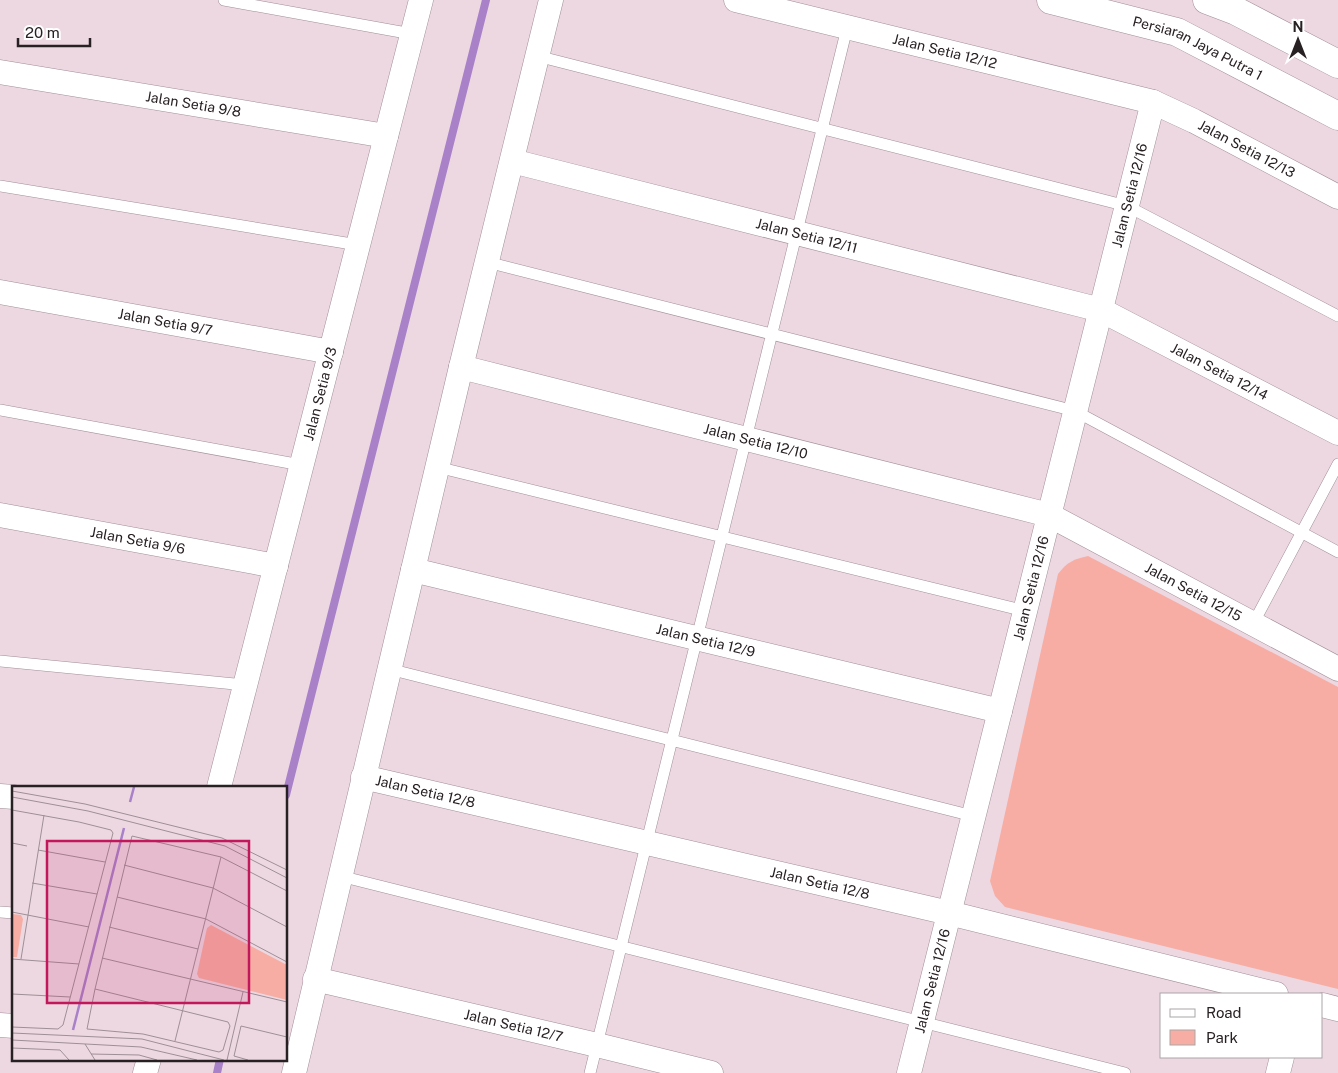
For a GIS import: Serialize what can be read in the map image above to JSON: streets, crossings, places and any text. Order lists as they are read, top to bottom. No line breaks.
{"streets":{"main road":["Persiaran Jaya Putra 1"],"street":["Jalan Setia 12/12","Jalan Setia 9/8","Jalan Setia 12/13","Jalan Setia 12/16","Jalan Setia 12/11","Jalan Setia 9/7","Jalan Setia 12/14","Jalan Setia 9/3","Jalan Setia 12/10","Jalan Setia 9/6","Jalan Setia 12/15","Jalan Setia 12/9","Jalan Setia 12/8","Jalan Setia 12/7"]},"crossings":[["Jalan Setia 12/12","Jalan Setia 12/13"],["Jalan Setia 12/12","Jalan Setia 12/16"],["Jalan Setia 9/8","Jalan Setia 9/3"],["Jalan Setia 12/13","Jalan Setia 12/16"],["Jalan Setia 12/16","Jalan Setia 12/11"],["Jalan Setia 12/16","Jalan Setia 12/14"],["Jalan Setia 12/16","Jalan Setia 12/10"],["Jalan Setia 12/16","Jalan Setia 12/15"],["Jalan Setia 12/16","Jalan Setia 12/9"],["Jalan Setia 12/16","Jalan Setia 12/8"],["Jalan Setia 12/11","Jalan Setia 12/14"],["Jalan Setia 9/7","Jalan Setia 9/3"],["Jalan Setia 9/3","Jalan Setia 9/6"],["Jalan Setia 12/10","Jalan Setia 12/15"]],"legend":["Road","Park"],"scale_bar":"20 m","north":"top"}
